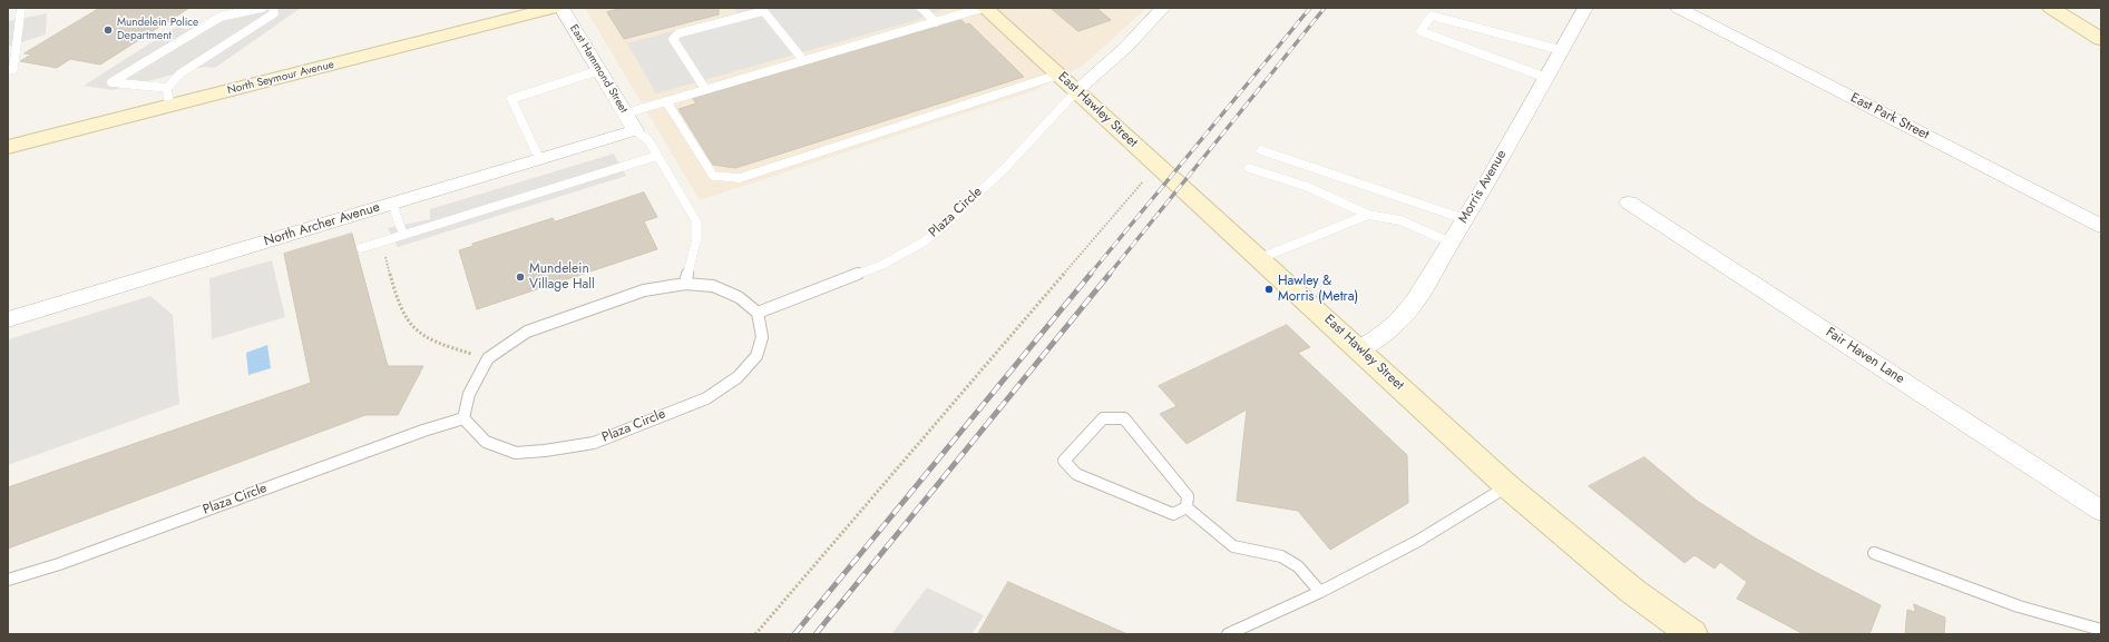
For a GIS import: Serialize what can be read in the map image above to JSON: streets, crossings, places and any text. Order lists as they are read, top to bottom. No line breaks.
{"streets":{"street":["East Hammond Street","North Seymour Avenue","East Hawley Street","East Park Street","Morris Avenue","North Archer Avenue","Fair Haven Lane"],"lane":["Plaza Circle"]},"crossings":[["East Hammond Street","North Archer Avenue"],["East Hawley Street","Morris Avenue"],["East Hawley Street","Plaza Circle"]],"places":["Mundelein Police Department","Mundelein Village Hall","Hawley & Morris (Metra)"]}
